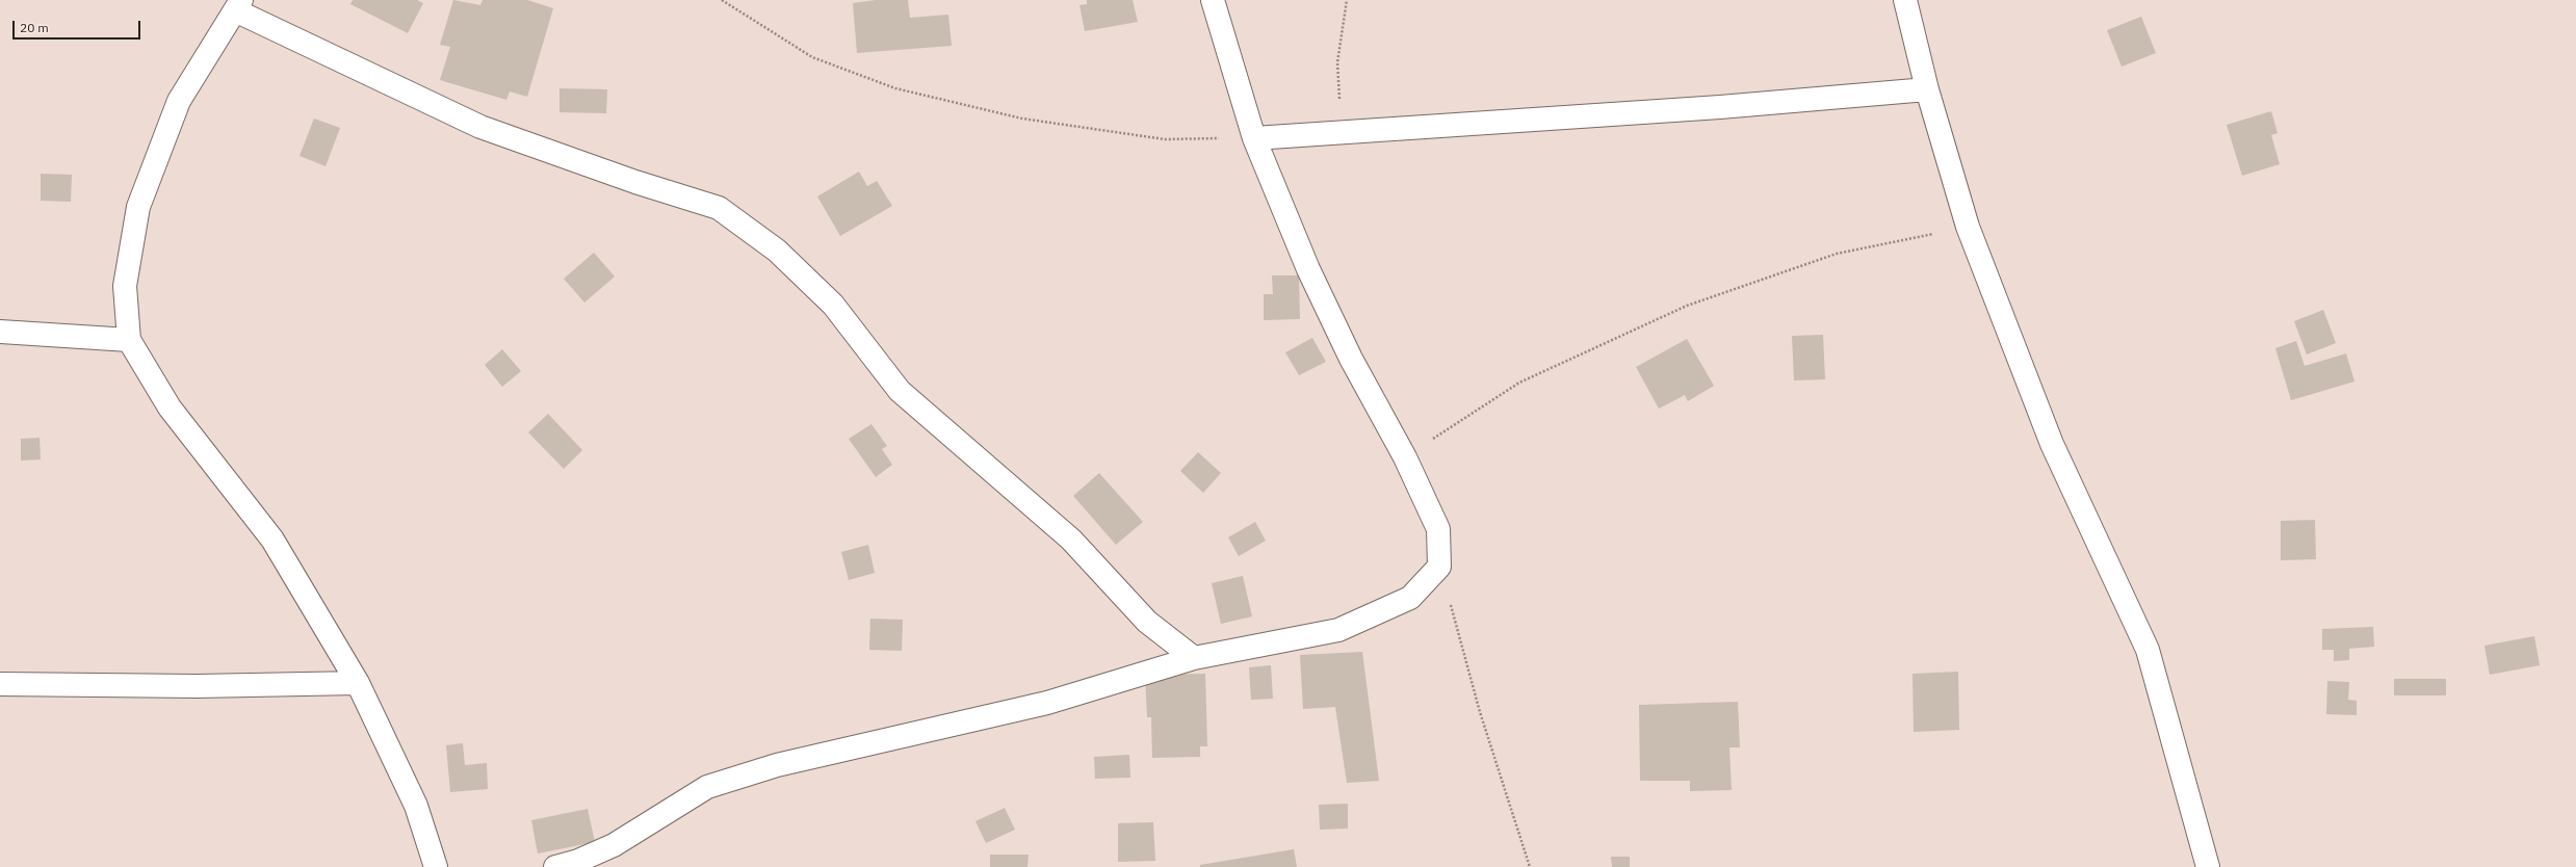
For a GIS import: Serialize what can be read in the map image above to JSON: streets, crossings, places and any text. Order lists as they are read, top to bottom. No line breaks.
{"scale_bar":"20 m"}
